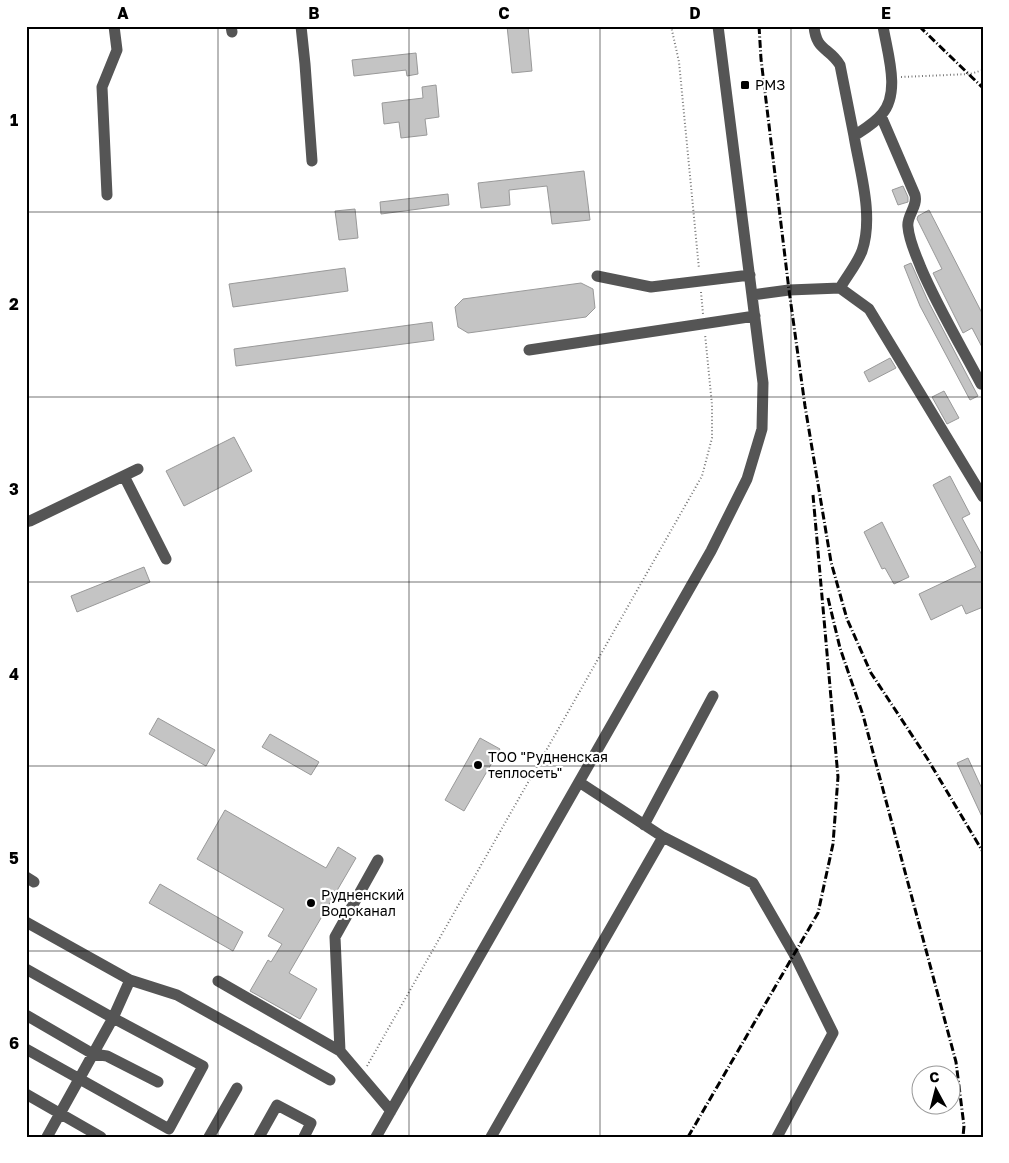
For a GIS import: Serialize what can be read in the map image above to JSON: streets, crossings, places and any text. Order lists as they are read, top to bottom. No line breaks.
{"places":{"transit":["РМЗ"],"other":["ТОО \"Рудненская теплосеть\"","Рудненский Водоканал"]},"north":"top","grid":{"columns":["A","B","C","D","E"],"rows":["1","2","3","4","5","6"]}}
